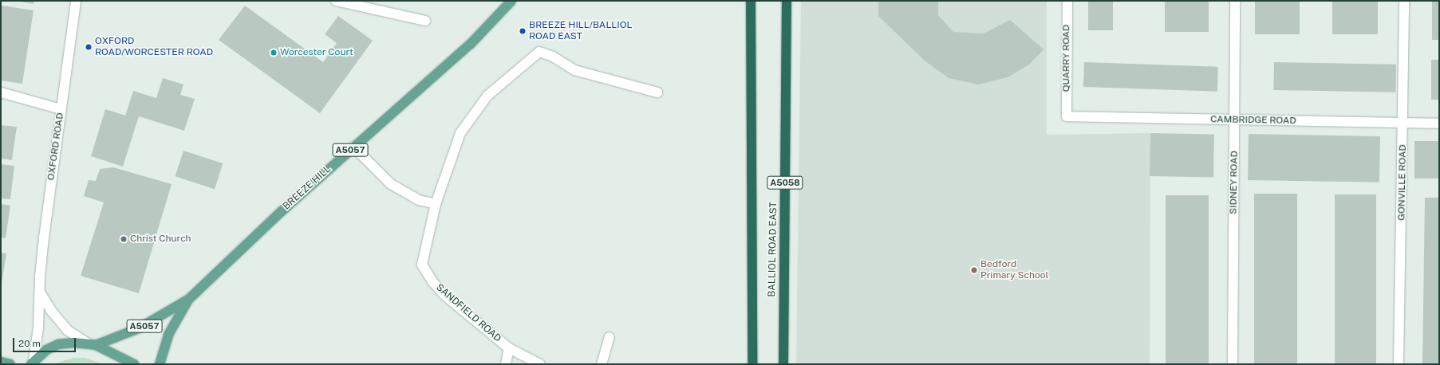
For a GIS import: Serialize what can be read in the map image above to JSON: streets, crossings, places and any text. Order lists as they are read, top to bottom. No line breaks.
{"streets":{"highway":["A5058","BALLIOL ROAD EAST"],"main road":["A5057","BREEZE HILL"],"street":["QUARRY ROAD","CAMBRIDGE ROAD","OXFORD ROAD","SIDNEY ROAD","GONVILLE ROAD","SANDFIELD ROAD"]},"crossings":[["QUARRY ROAD","CAMBRIDGE ROAD"],["CAMBRIDGE ROAD","SIDNEY ROAD"],["CAMBRIDGE ROAD","GONVILLE ROAD"]],"places":["BREEZE HILL/BALLIOL ROAD EAST","OXFORD ROAD/WORCESTER ROAD","Worcester Court","Christ Church","Bedford Primary School"],"scale_bar":"20 m"}
